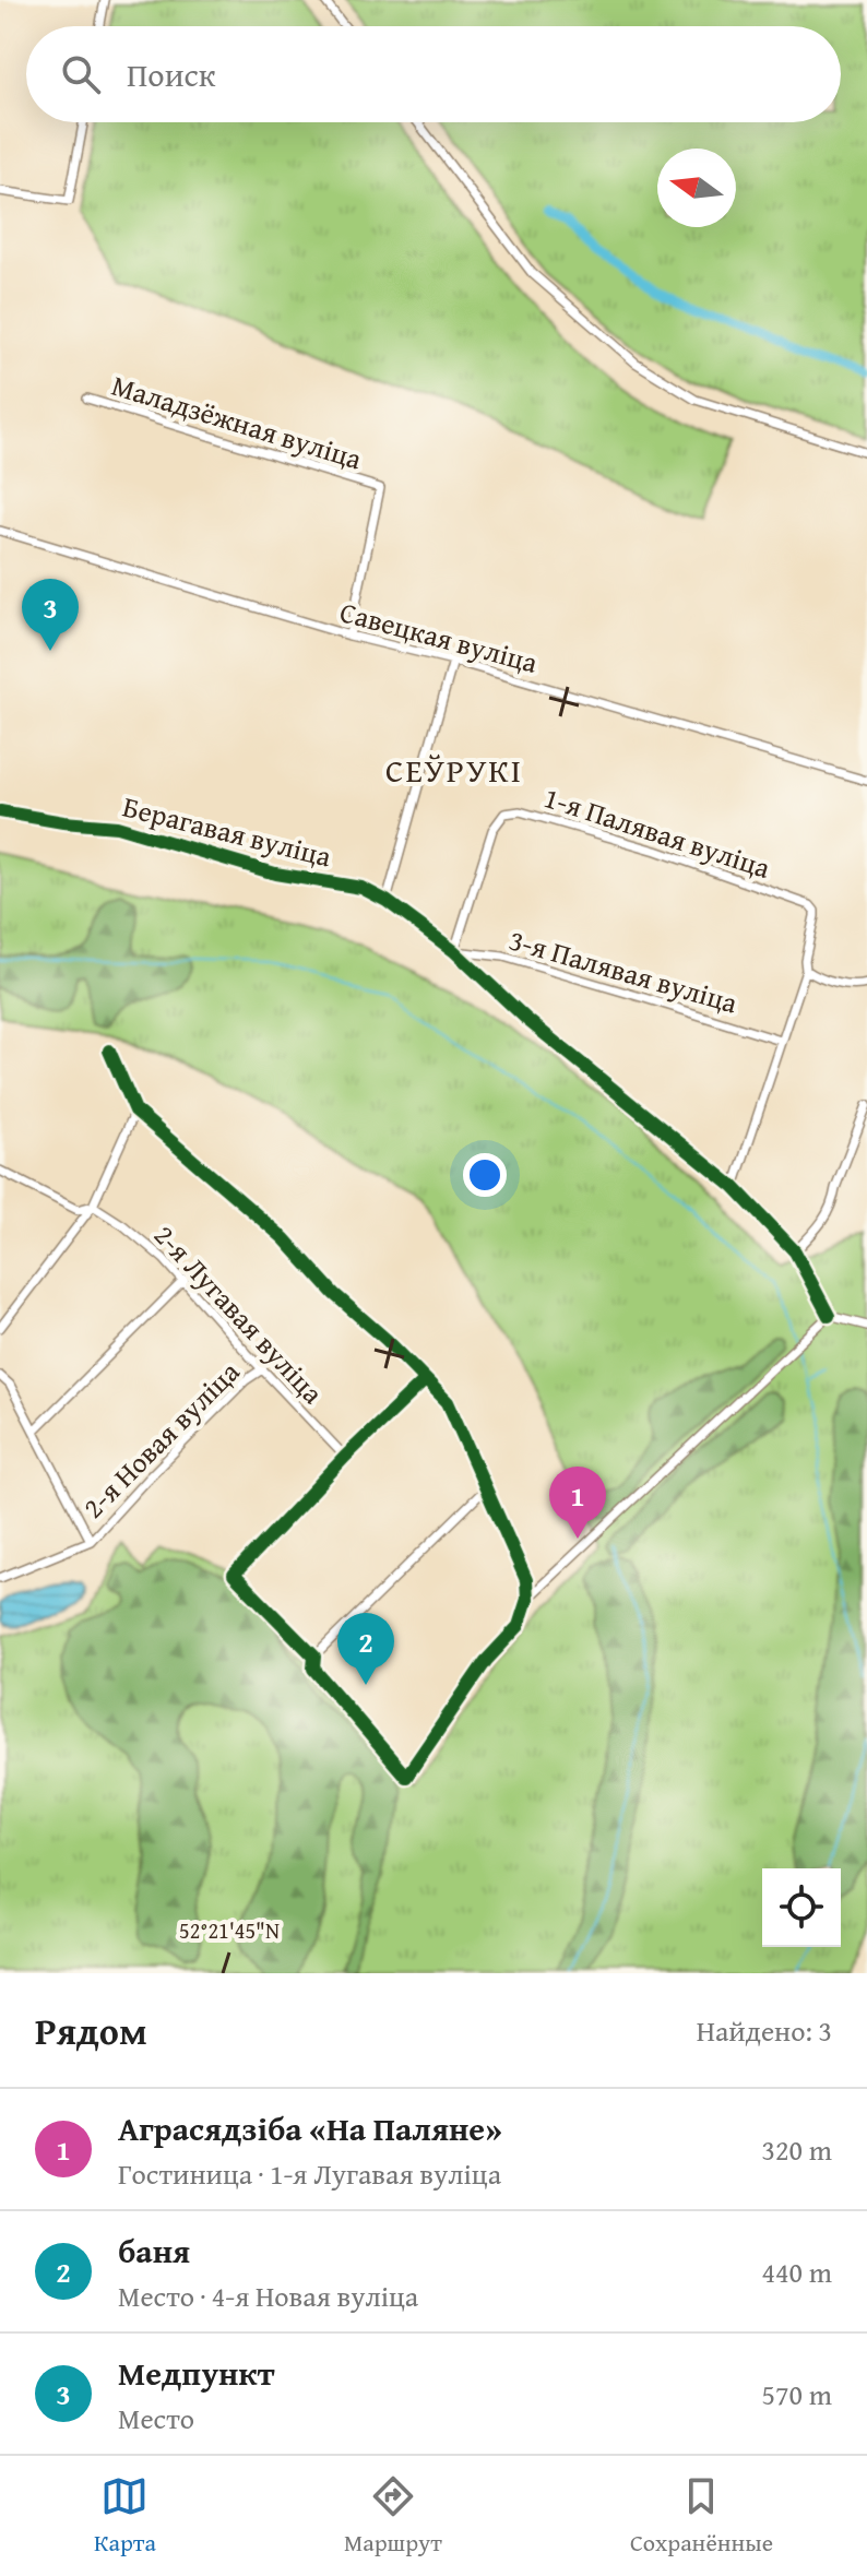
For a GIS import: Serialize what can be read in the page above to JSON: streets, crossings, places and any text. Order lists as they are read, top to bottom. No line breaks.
{"streets":{"street":["Маладзёжная вуліца","Савецкая вуліца","Берагавая вуліца","1-я Палявая вуліца","3-я Палявая вуліца","2-я Лугавая вуліца","2-я Новая вуліца"]},"crossings":[["Маладзёжная вуліца","Савецкая вуліца"],["Берагавая вуліца","1-я Палявая вуліца"],["Берагавая вуліца","3-я Палявая вуліца"],["1-я Палявая вуліца","3-я Палявая вуліца"],["2-я Лугавая вуліца","2-я Новая вуліца"]],"districts":["СЕЎРУКІ"],"north":"left","page":{"search":"Поиск","pins":["3","1","2"],"heading":["Рядом","Найдено: 3"],"list":[{"mark":"1","name":"Аграсядзіба «На Паляне»","note":"Гостиница · 1-я Лугавая вуліца","value":"320 m"},{"mark":"2","name":"баня","note":"Место · 4-я Новая вуліца","value":"440 m"},{"mark":"3","name":"Медпункт","note":"Место","value":"570 m"}],"nav":["Карта","Маршрут","Сохранённые"]},"coordinates":["52°21'45\"N"]}
